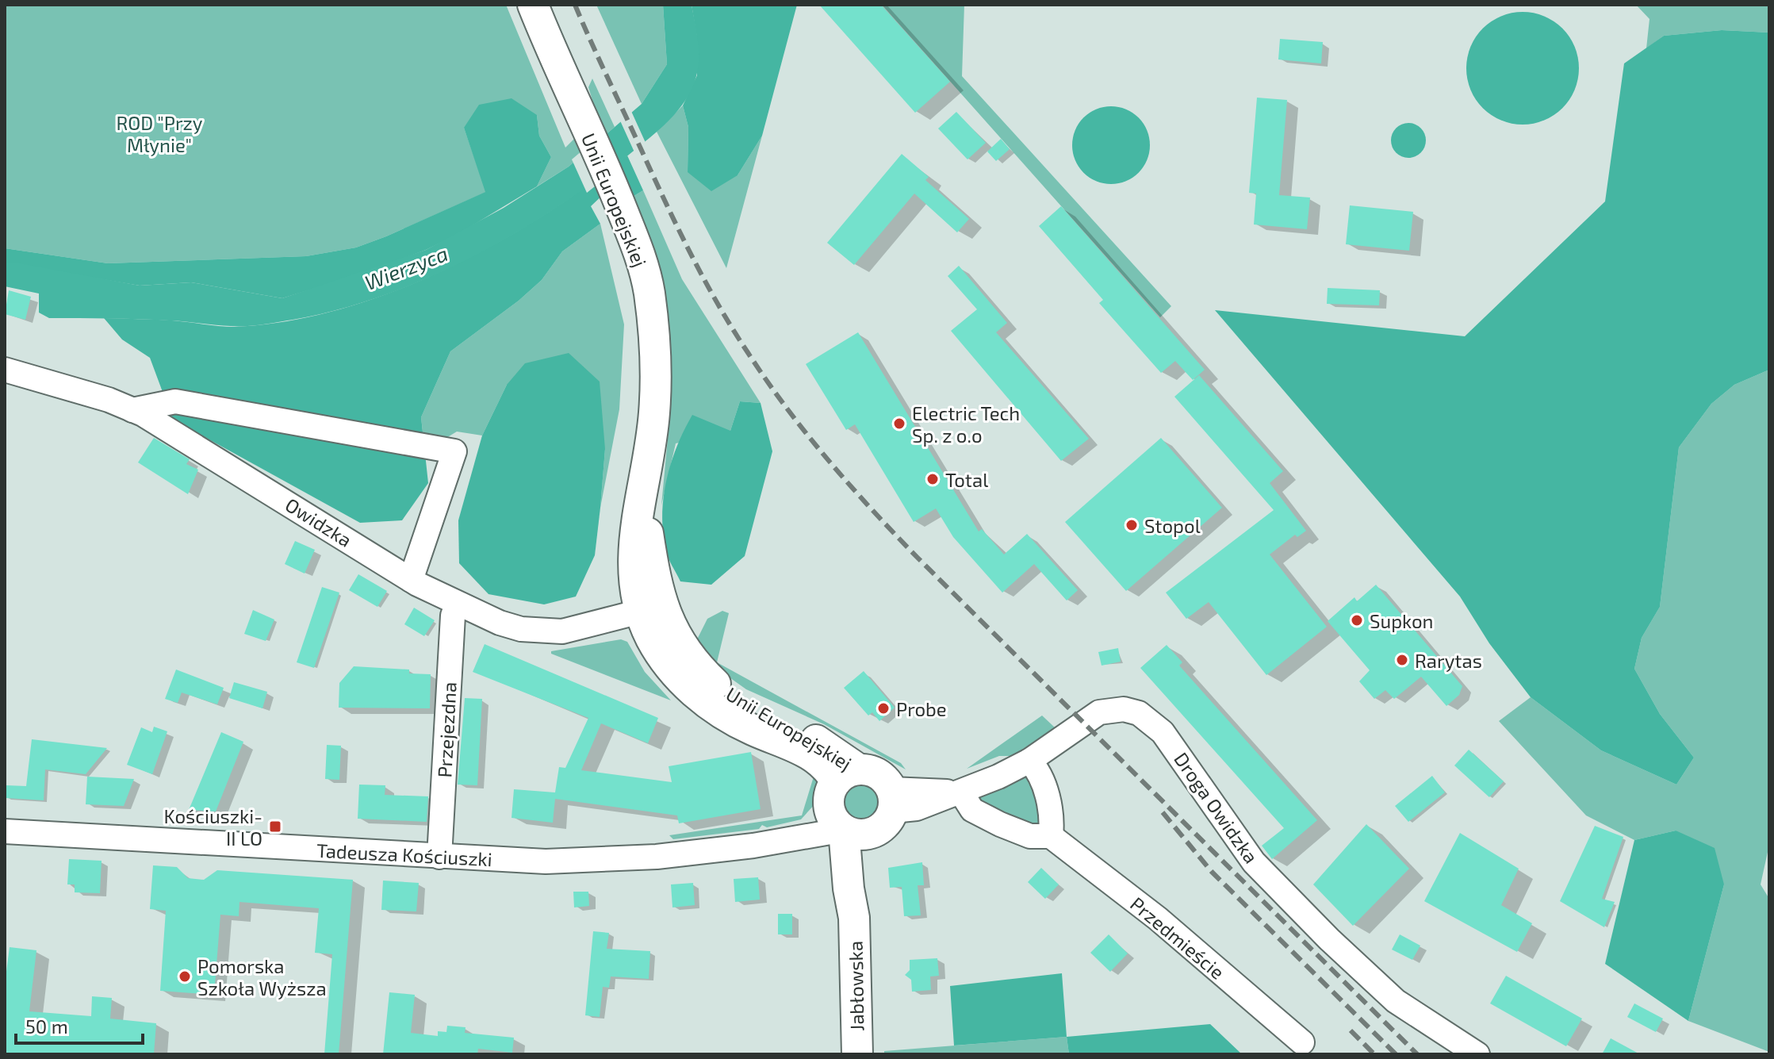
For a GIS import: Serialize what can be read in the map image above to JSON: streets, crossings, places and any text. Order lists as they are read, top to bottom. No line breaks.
{"streets":{"main road":["Unii Europejskiej","Jabłowska"],"street":["Owidzka","Przejezdna","Droga Owidzka","Tadeusza Kościuszki","Przedmieście"]},"crossings":[["Unii Europejskiej","Owidzka"],["Owidzka","Przejezdna"],["Przejezdna","Tadeusza Kościuszki"],["Droga Owidzka","Tadeusza Kościuszki"],["Droga Owidzka","Jabłowska"],["Tadeusza Kościuszki","Jabłowska"]],"water":["Wierzyca"],"parks":["ROD \"Przy Młynie\""],"places":{"other":["Electric Tech Sp. z o.o","Total","Stopol","Supkon","Rarytas","Probe","Pomorska Szkoła Wyższa"],"transit":["Kościuszki- II LO"]},"scale_bar":"50 m"}
